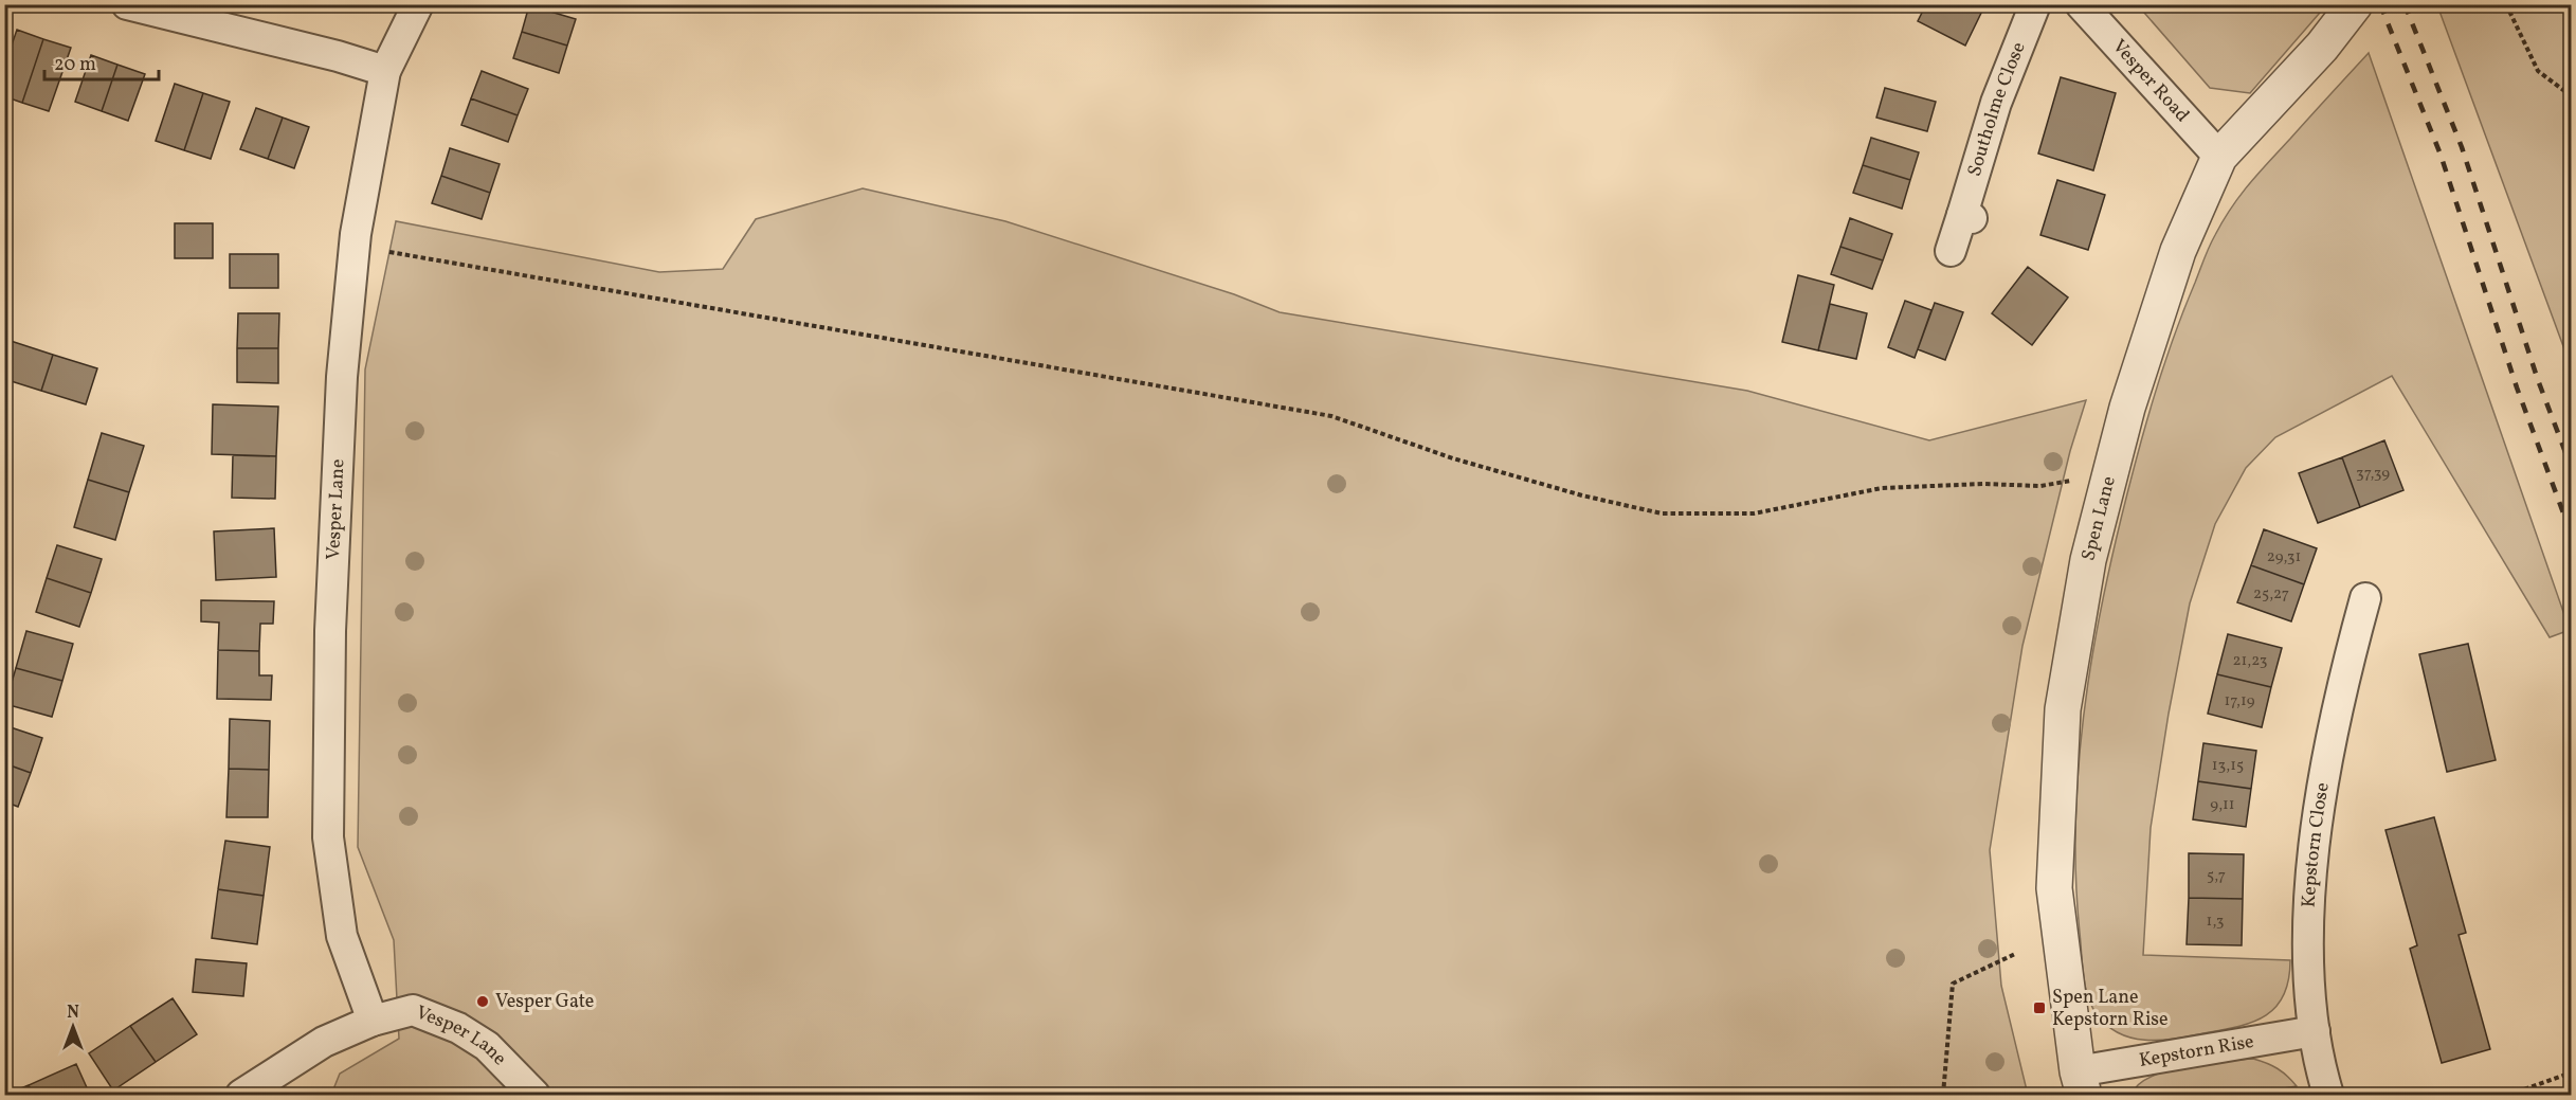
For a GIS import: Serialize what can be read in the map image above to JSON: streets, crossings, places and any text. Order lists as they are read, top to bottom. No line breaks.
{"streets":{"street":["Vesper Road","Southolme Close","Vesper Lane","Spen Lane","Kepstorn Close","Kepstorn Rise"]},"crossings":[["Vesper Road","Spen Lane"],["Spen Lane","Kepstorn Rise"],["Kepstorn Close","Kepstorn Rise"]],"places":{"other":["Vesper Gate"],"transit":["Spen Lane Kepstorn Rise"]},"house_numbers":["37,39","29,31","25,27","21,23","17,19","13,15","9,11","5,7","1,3"],"scale_bar":"20 m","north":"top"}
